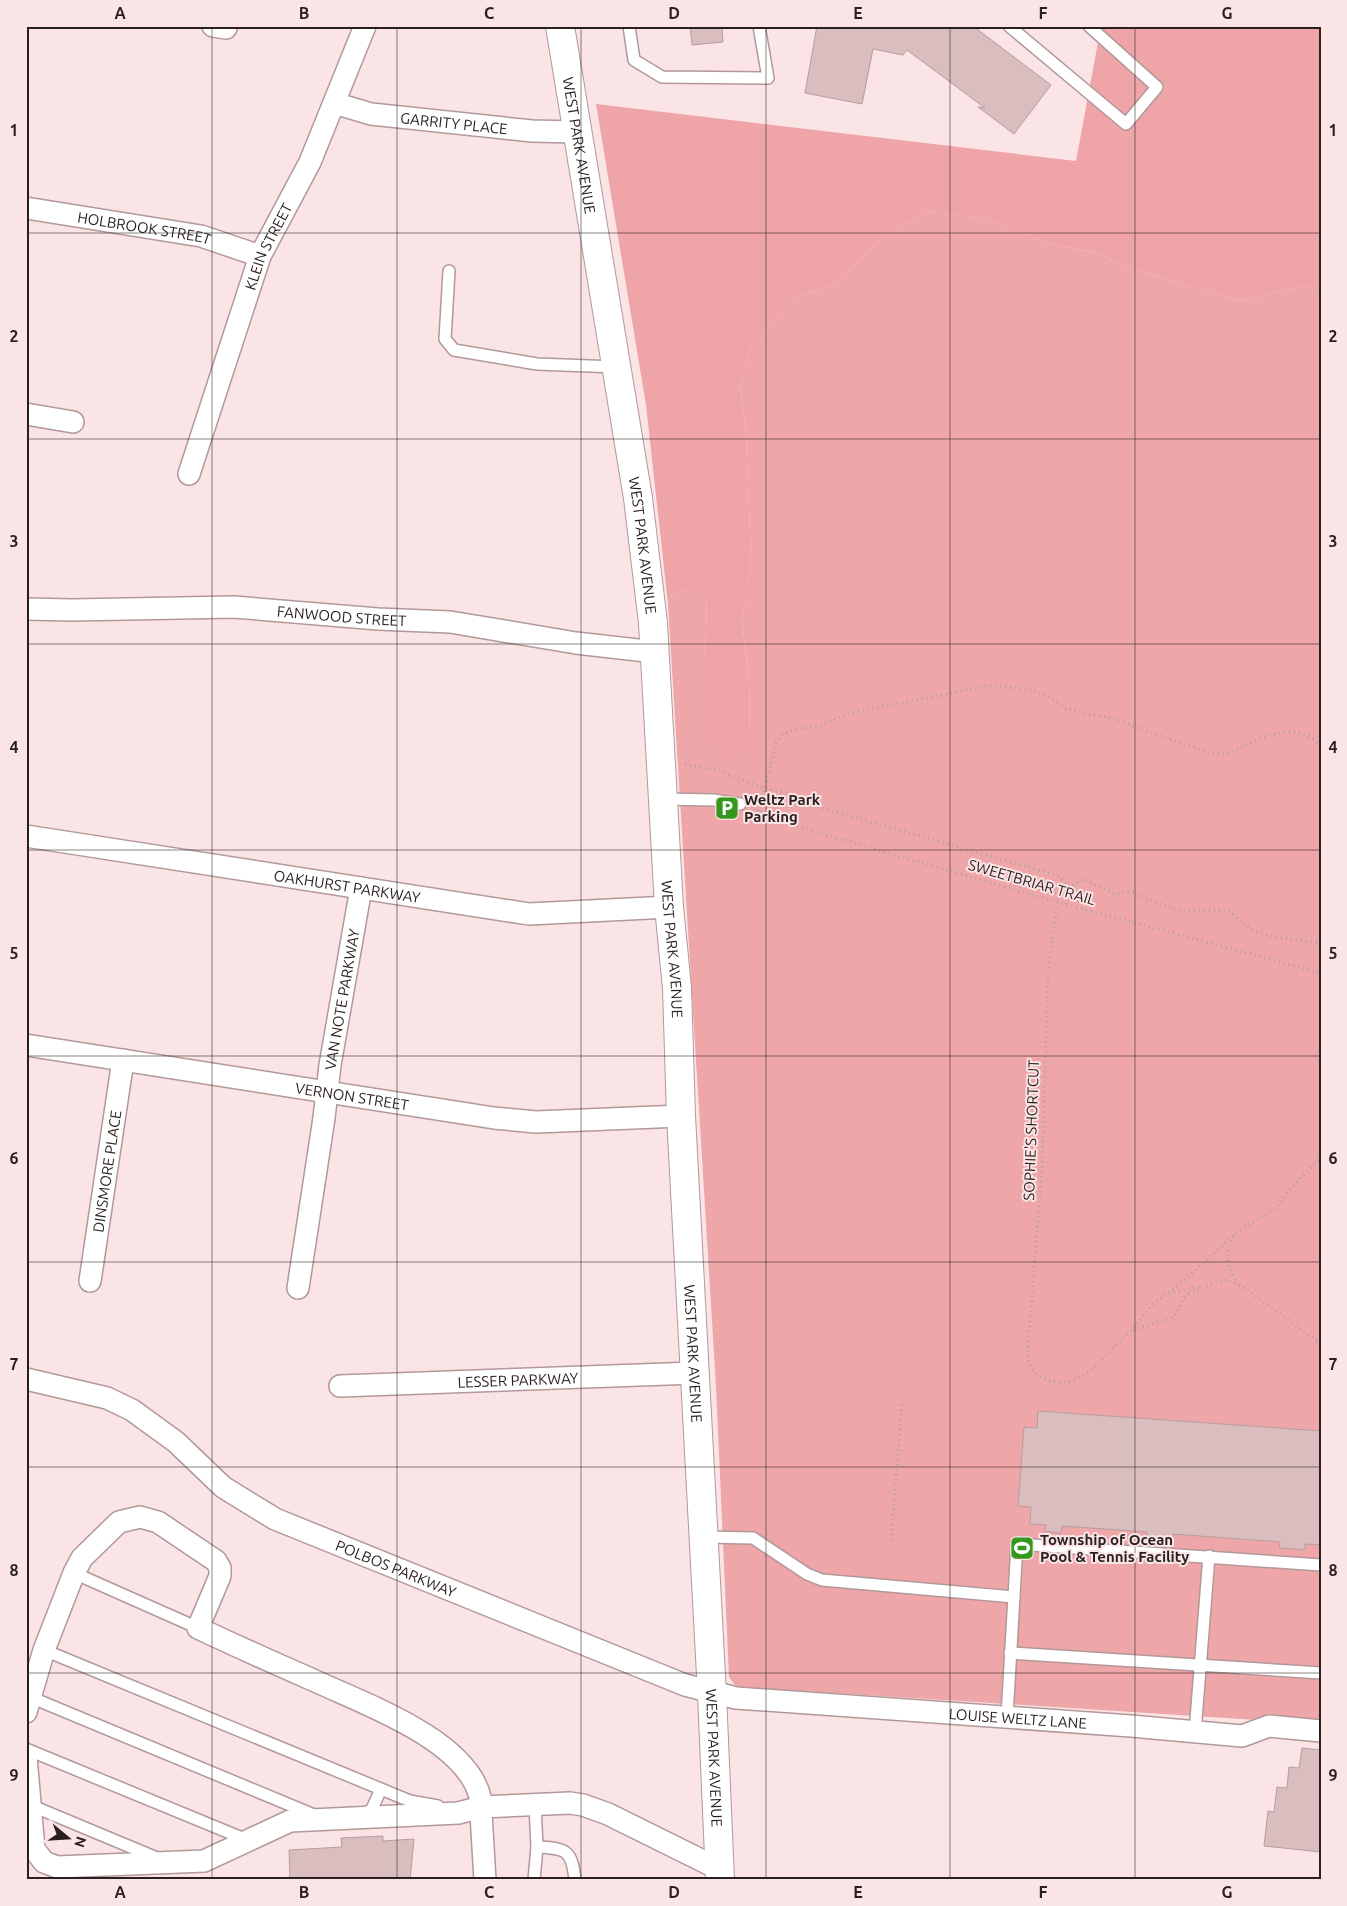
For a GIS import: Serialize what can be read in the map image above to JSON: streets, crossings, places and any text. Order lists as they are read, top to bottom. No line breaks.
{"streets":{"street":["GARRITY PLACE","WEST PARK AVENUE","HOLBROOK STREET","KLEIN STREET","FANWOOD STREET","OAKHURST PARKWAY","VAN NOTE PARKWAY","VERNON STREET","DINSMORE PLACE","LESSER PARKWAY","POLBOS PARKWAY","LOUISE WELTZ LANE"],"path":["SWEETBRIAR TRAIL","SOPHIE'S SHORTCUT"]},"crossings":[["GARRITY PLACE","WEST PARK AVENUE"],["GARRITY PLACE","KLEIN STREET"],["WEST PARK AVENUE","FANWOOD STREET"],["WEST PARK AVENUE","OAKHURST PARKWAY"],["WEST PARK AVENUE","VERNON STREET"],["WEST PARK AVENUE","LESSER PARKWAY"],["WEST PARK AVENUE","POLBOS PARKWAY"],["WEST PARK AVENUE","LOUISE WELTZ LANE"],["HOLBROOK STREET","KLEIN STREET"],["SWEETBRIAR TRAIL","SOPHIE'S SHORTCUT"],["OAKHURST PARKWAY","VAN NOTE PARKWAY"],["VAN NOTE PARKWAY","VERNON STREET"],["VERNON STREET","DINSMORE PLACE"],["POLBOS PARKWAY","LOUISE WELTZ LANE"]],"places":{"parking":["Weltz Park Parking"],"sports":["Township of Ocean Pool & Tennis Facility"]},"north":"right","grid":{"columns":["A","B","C","D","E","F","G"],"rows":["1","2","3","4","5","6","7","8","9"]}}
